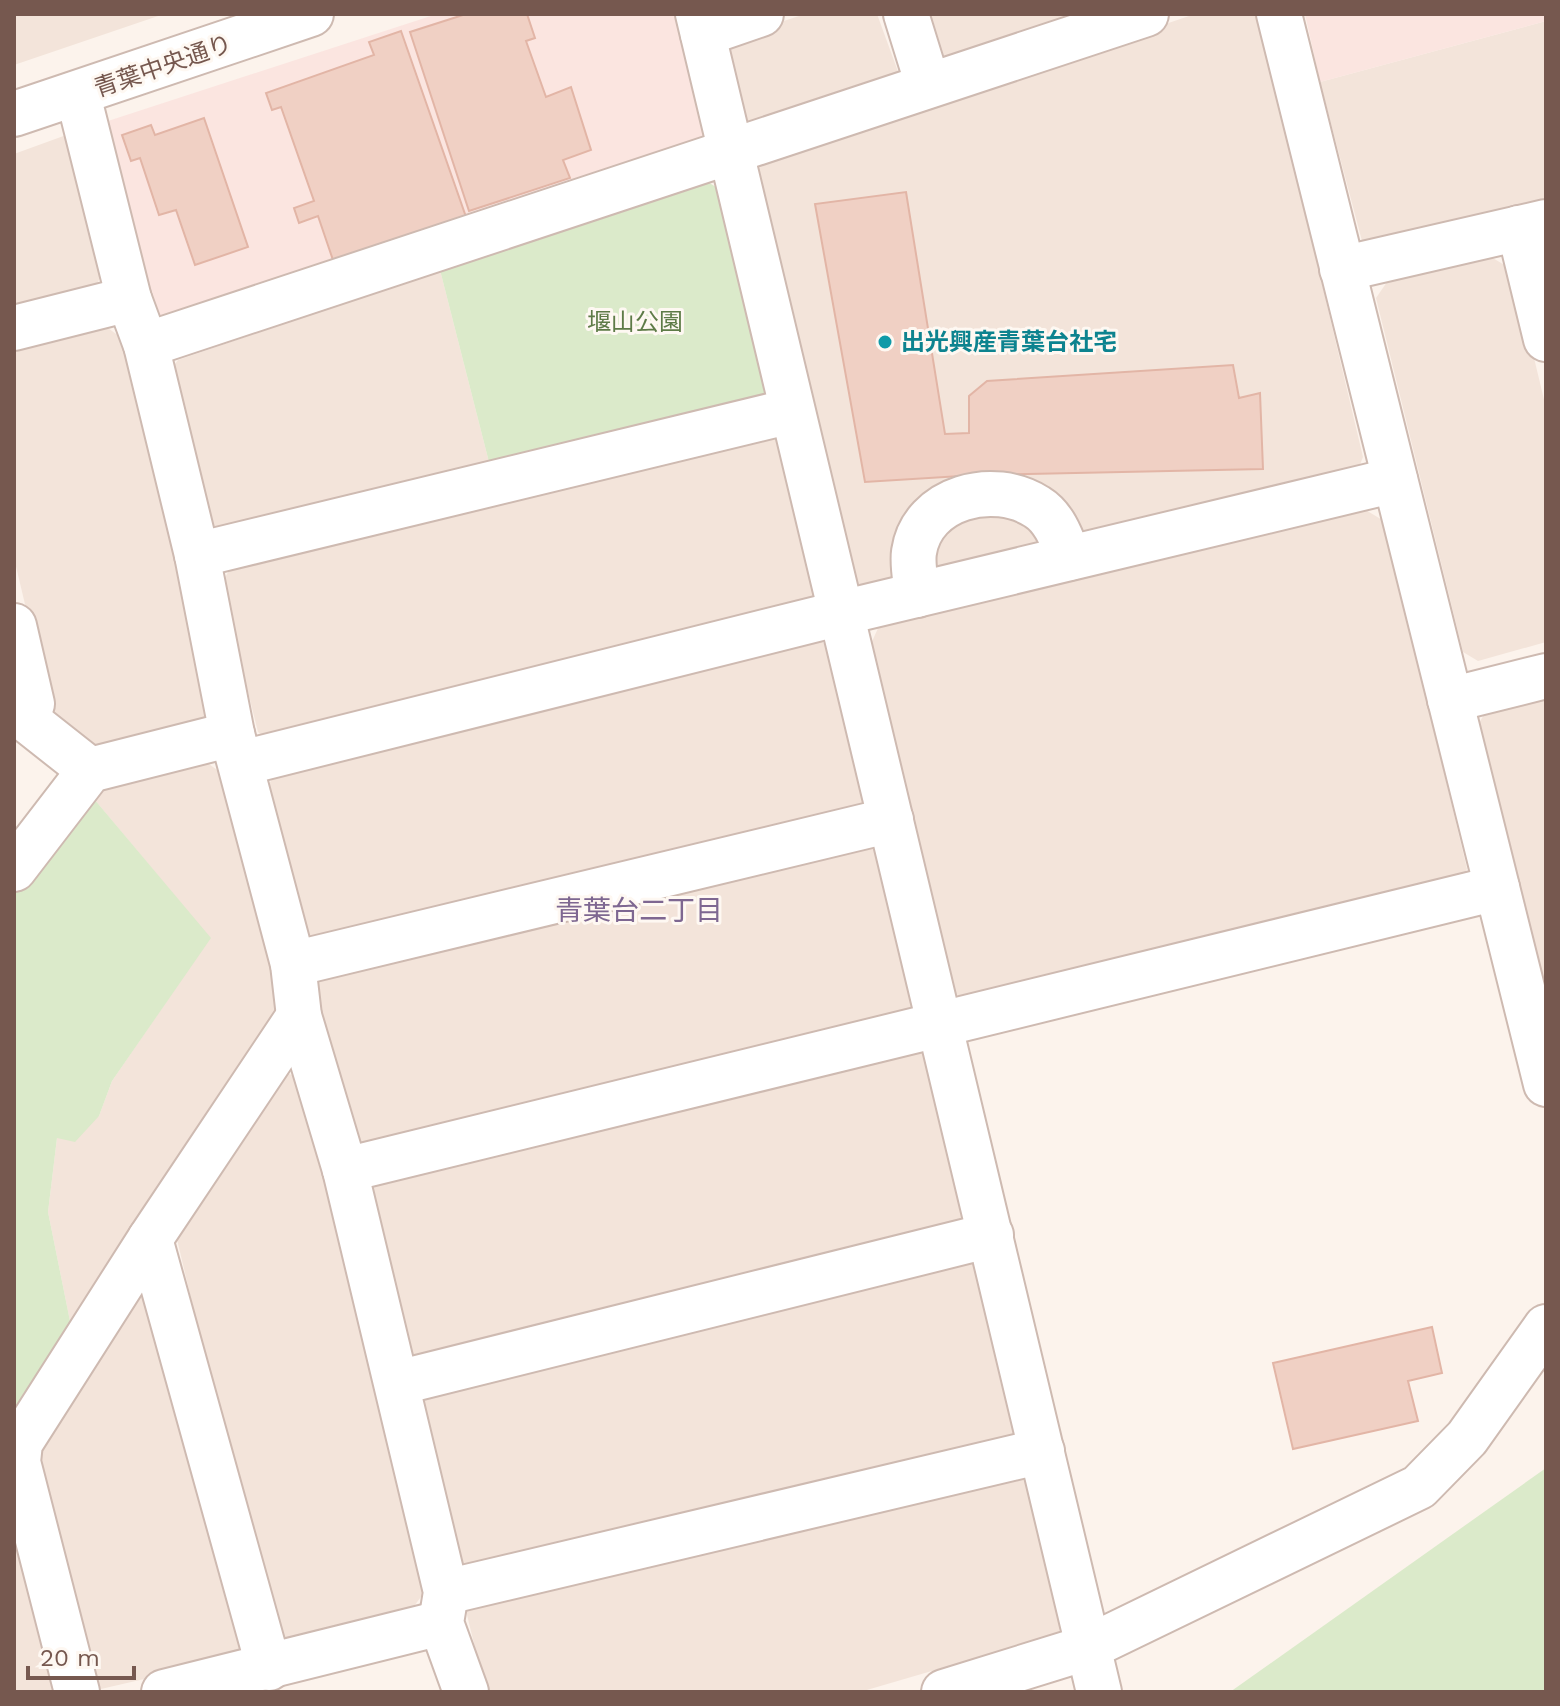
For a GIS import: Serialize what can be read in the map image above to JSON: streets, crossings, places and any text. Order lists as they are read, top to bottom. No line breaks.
{"streets":{"street":["青葉中央通り"]},"districts":["青葉台二丁目"],"parks":["堰山公園"],"places":["出光興産青葉台社宅"],"scale_bar":"20 m"}
